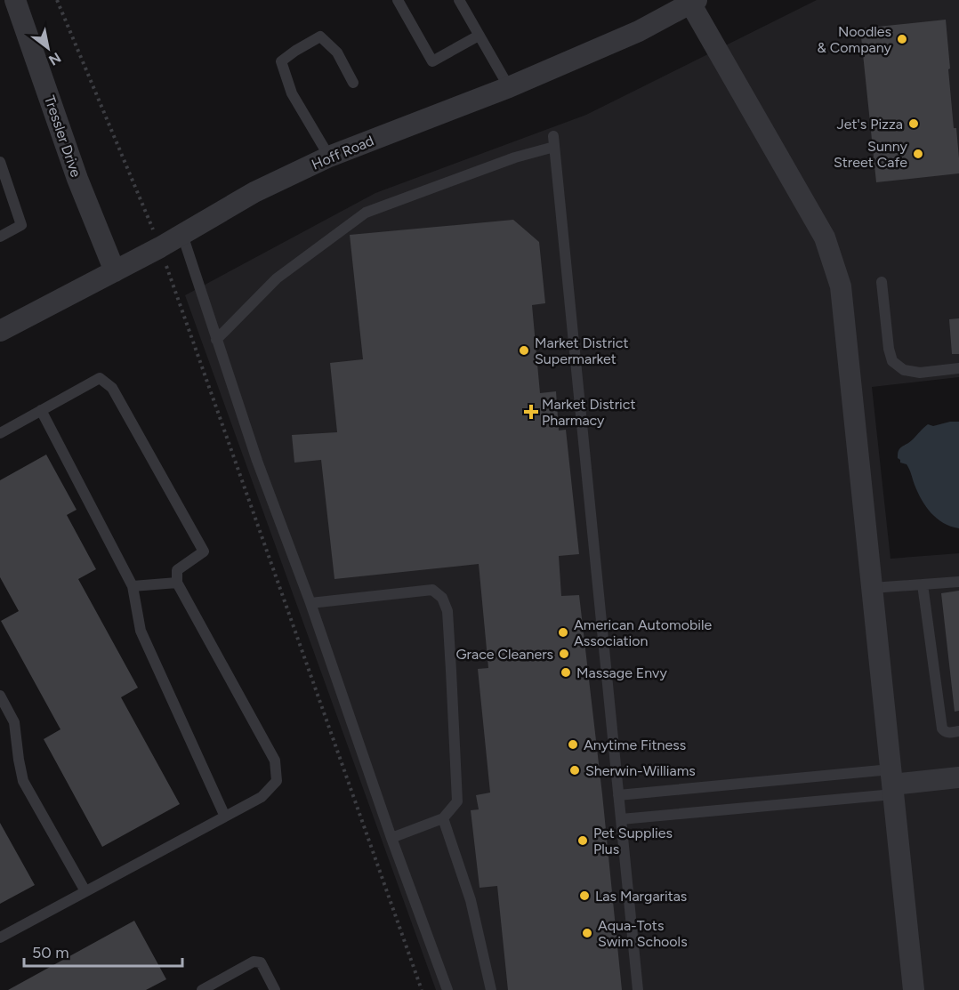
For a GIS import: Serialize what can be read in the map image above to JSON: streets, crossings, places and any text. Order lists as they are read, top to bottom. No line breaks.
{"streets":{"street":["Tressler Drive","Hoff Road"]},"crossings":[["Tressler Drive","Hoff Road"]],"places":{"other":["Noodles & Company","Jet's Pizza","Sunny Street Cafe","Market District Supermarket","American Automobile Association","Grace Cleaners","Massage Envy","Anytime Fitness","Sherwin-Williams","Pet Supplies Plus","Las Margaritas","Aqua-Tots Swim Schools"],"health":["Market District Pharmacy"]},"scale_bar":"50 m","north":"bottom right"}
